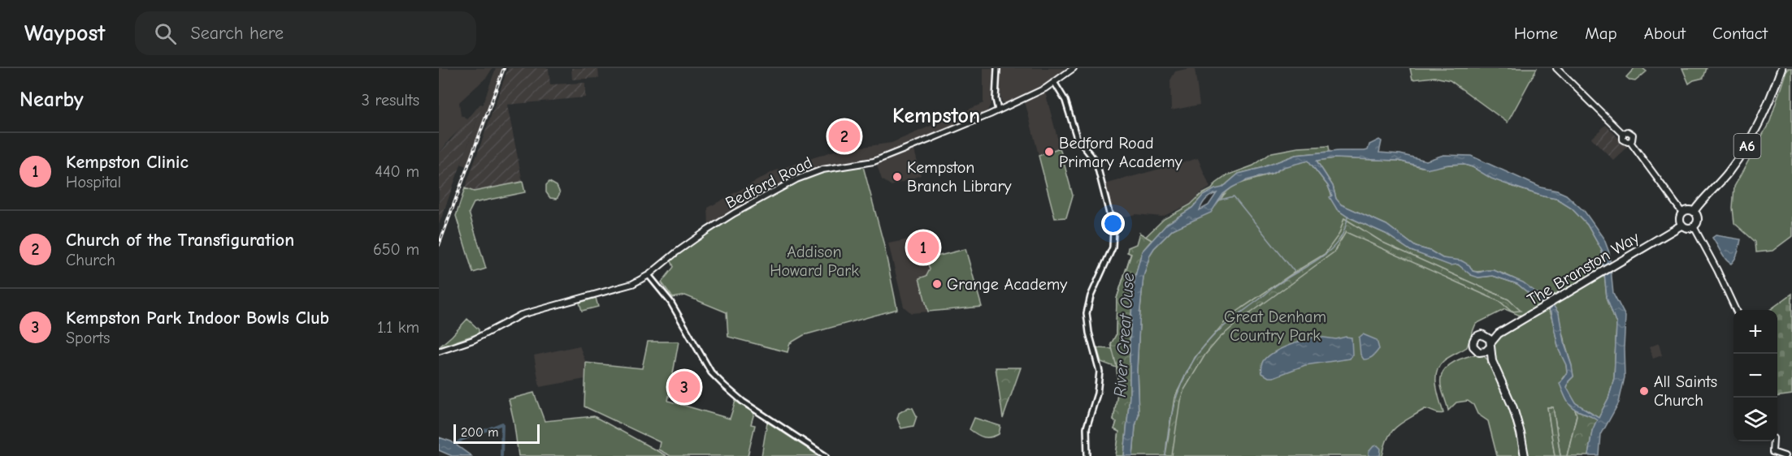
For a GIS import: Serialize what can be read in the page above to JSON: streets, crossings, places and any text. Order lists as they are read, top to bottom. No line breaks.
{"streets":{"highway":["A6","The Branston Way"],"main road":["Bedford Road"]},"crossings":[["A6","The Branston Way"]],"districts":["Kempston"],"water":["River Great Ouse"],"parks":["Addison Howard Park","Great Denham Country Park"],"places":["Bedford Road Primary Academy","Kempston Branch Library","Grange Academy","All Saints Church"],"scale_bar":"200 m","page":{"header":"Waypost","search":"Search here","nav":["Home","Map","About","Contact"],"heading":["Nearby","3 results"],"pins":["2","1","3"],"list":[{"mark":"1","name":"Kempston Clinic","note":"Hospital","value":"440 m"},{"mark":"2","name":"Church of the Transfiguration","note":"Church","value":"650 m"},{"mark":"3","name":"Kempston Park Indoor Bowls Club","note":"Sports","value":"1.1 km"}],"map_buttons":["+","−"],"scale":"200 m"}}
